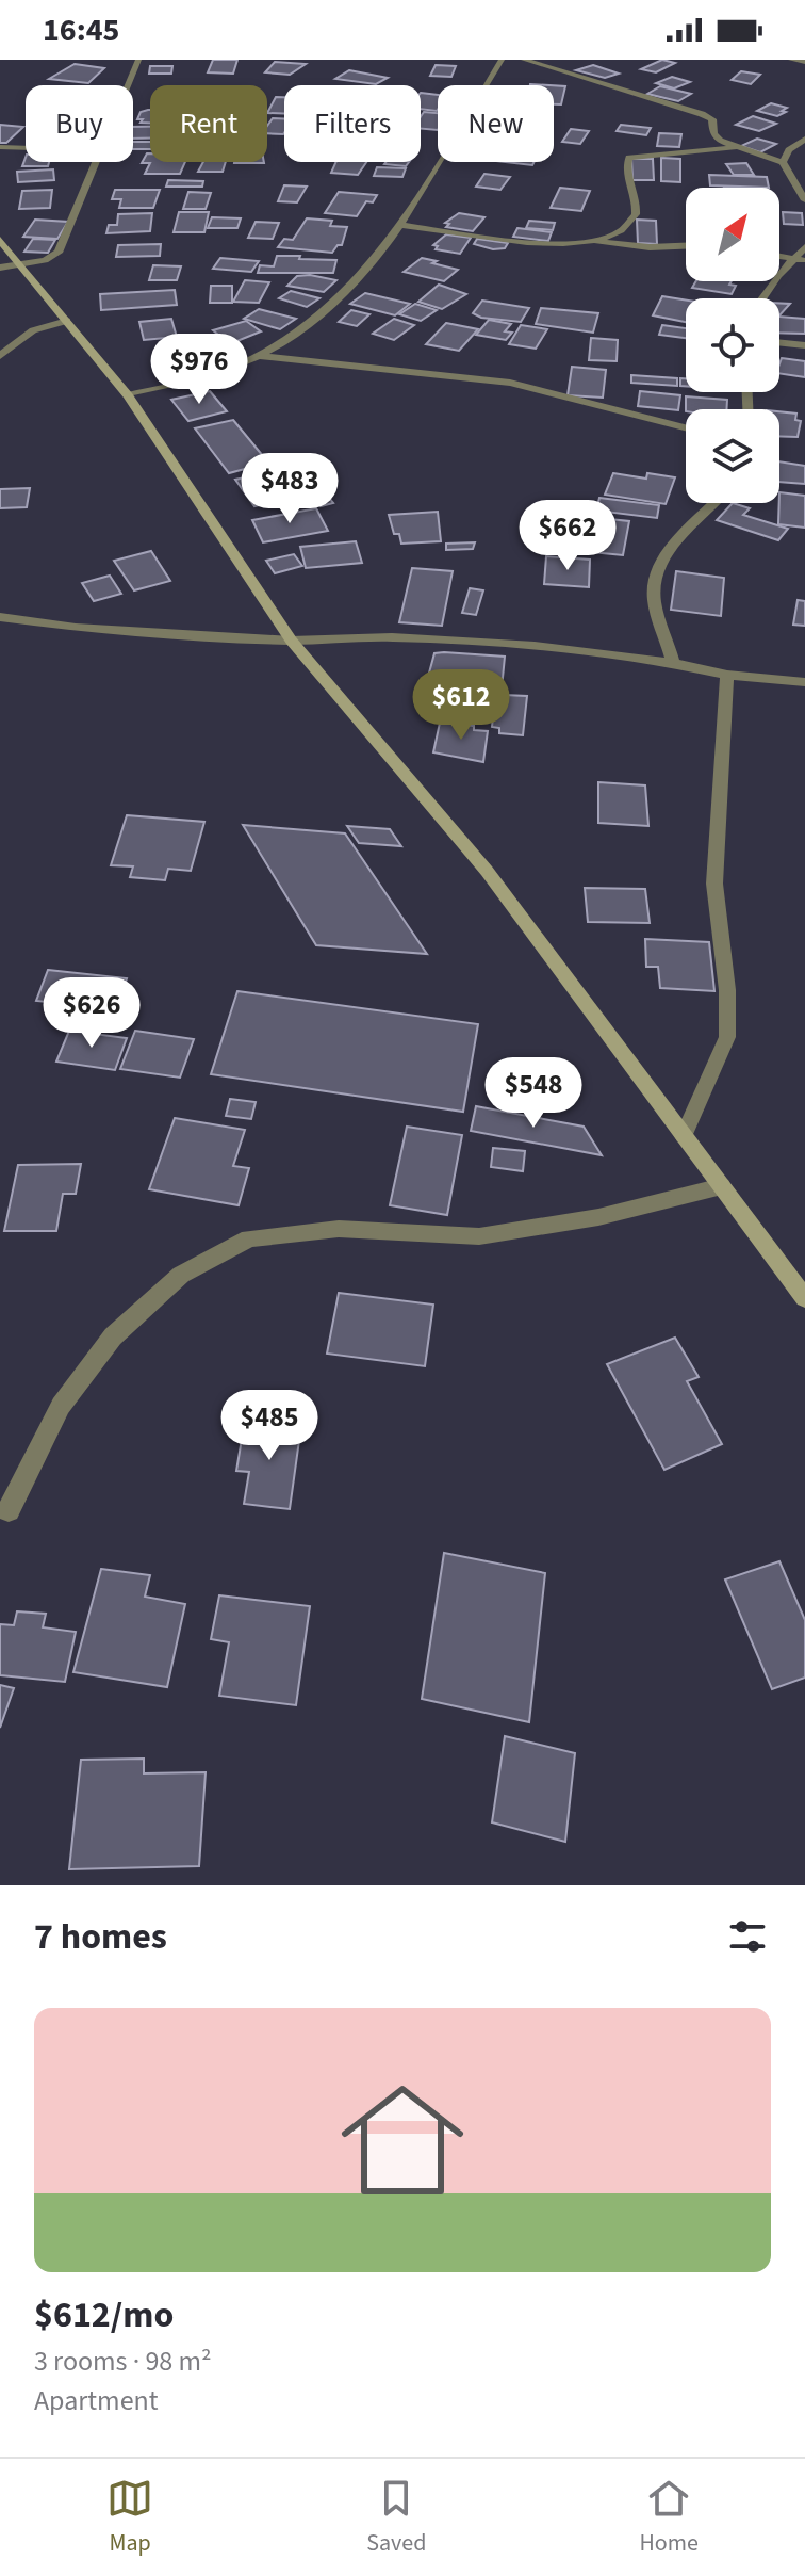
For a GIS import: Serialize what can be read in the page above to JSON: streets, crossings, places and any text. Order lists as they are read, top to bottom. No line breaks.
{"north":"top right","page":{"status":"16:45","chip":["Buy","Rent","Filters","New"],"price":["$976","$483","$662","$612","$626","$548","$485"],"heading":"7 homes","list":[{"name":"$612/mo","note":"3 rooms · 98 m² · Apartment"}],"tabs":["Map","Saved","Home"]}}
